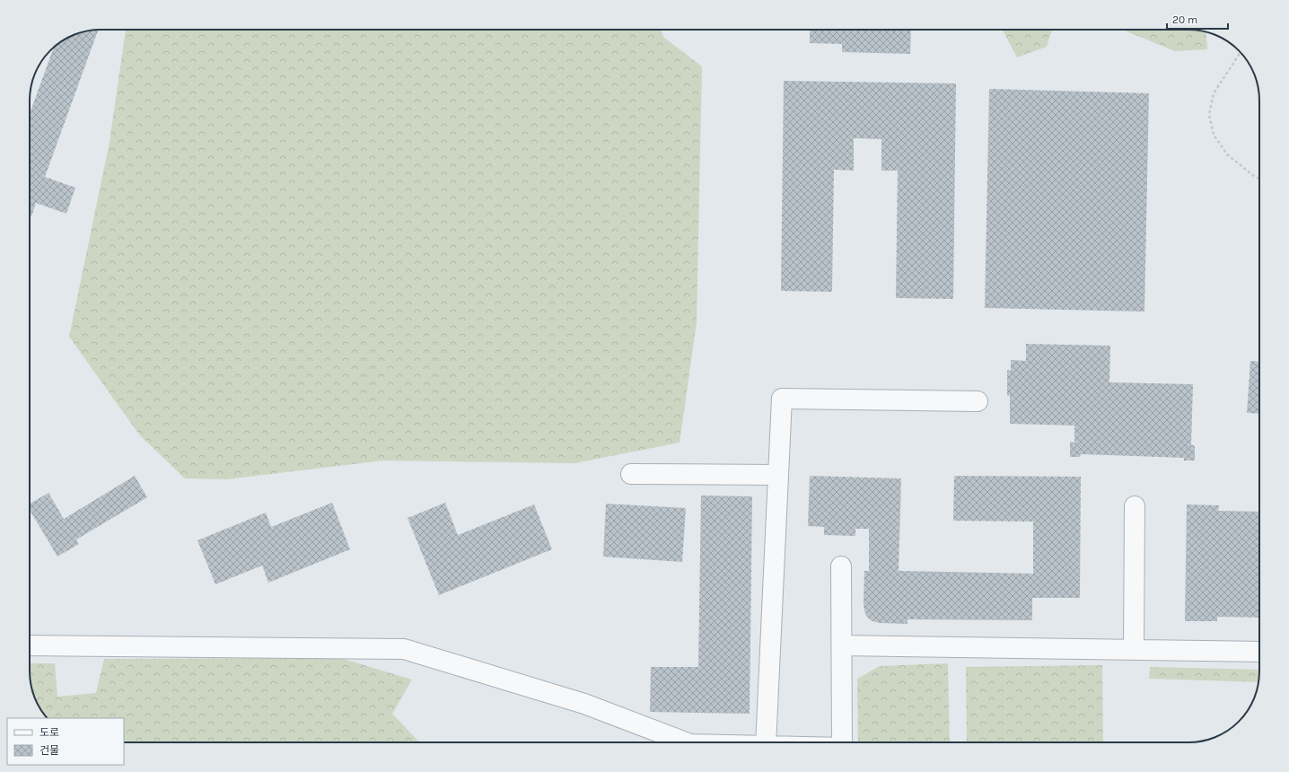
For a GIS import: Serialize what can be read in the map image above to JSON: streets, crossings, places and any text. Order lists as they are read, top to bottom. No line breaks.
{"legend":["도로","건물"],"scale_bar":"20 m"}
